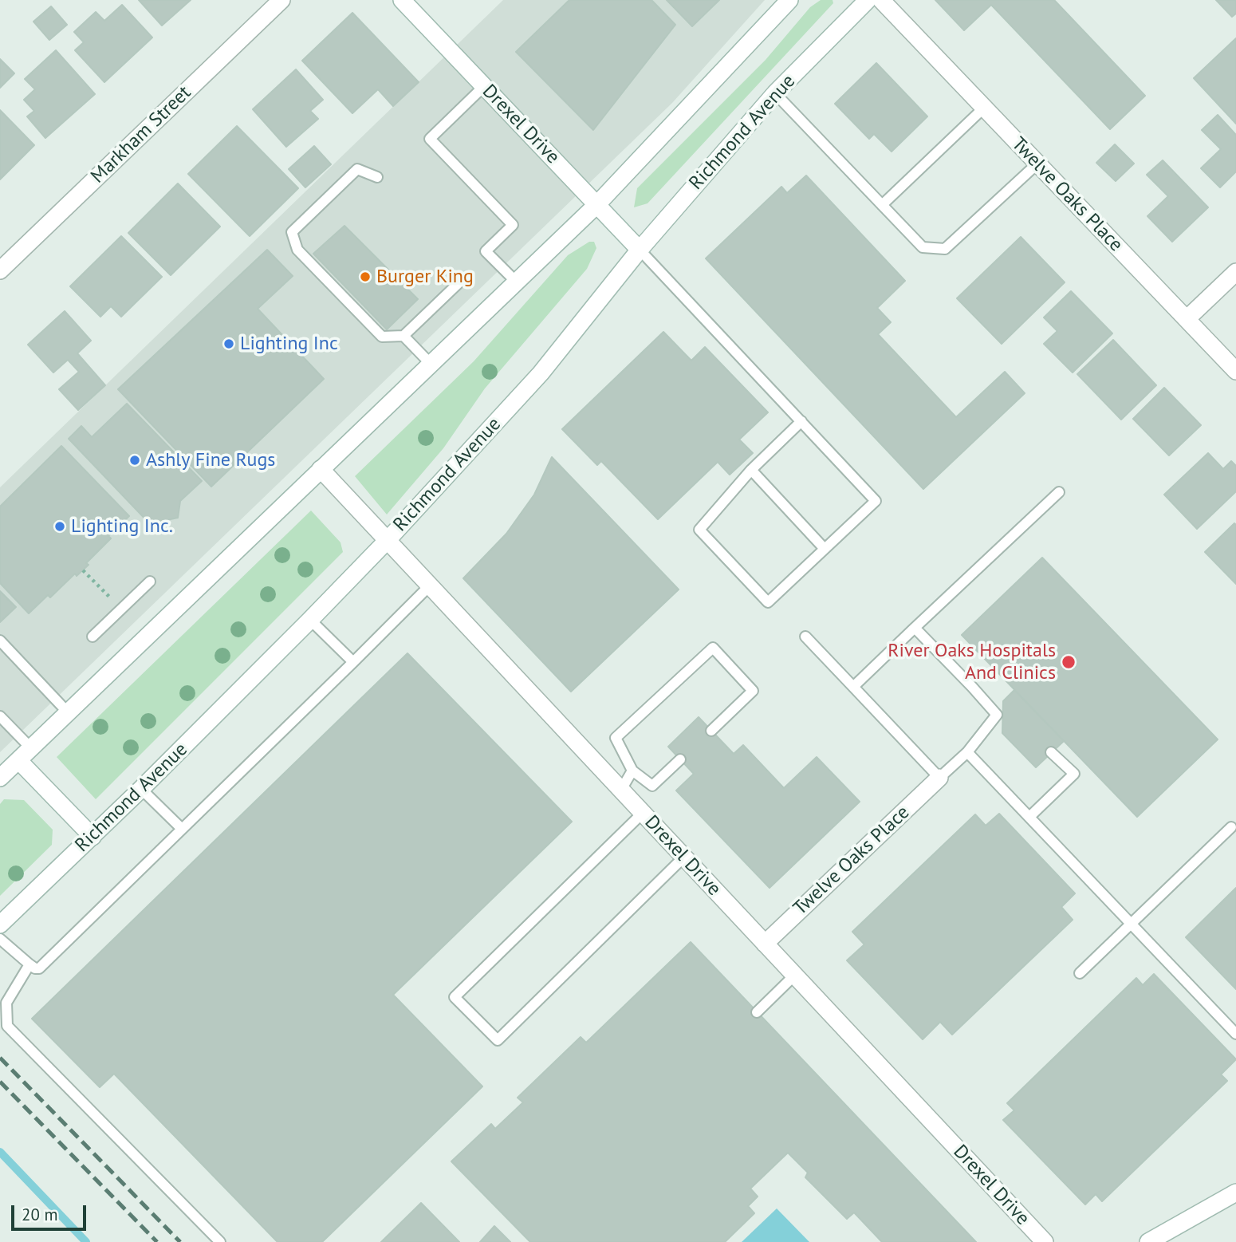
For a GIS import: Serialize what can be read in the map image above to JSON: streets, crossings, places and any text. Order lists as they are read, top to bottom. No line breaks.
{"streets":{"street":["Drexel Drive","Richmond Avenue","Markham Street","Twelve Oaks Place"]},"crossings":[["Drexel Drive","Richmond Avenue"],["Drexel Drive","Twelve Oaks Place"]],"places":["Burger King","Lighting Inc","Ashly Fine Rugs","Lighting Inc.","River Oaks Hospitals And Clinics"],"scale_bar":"20 m"}
